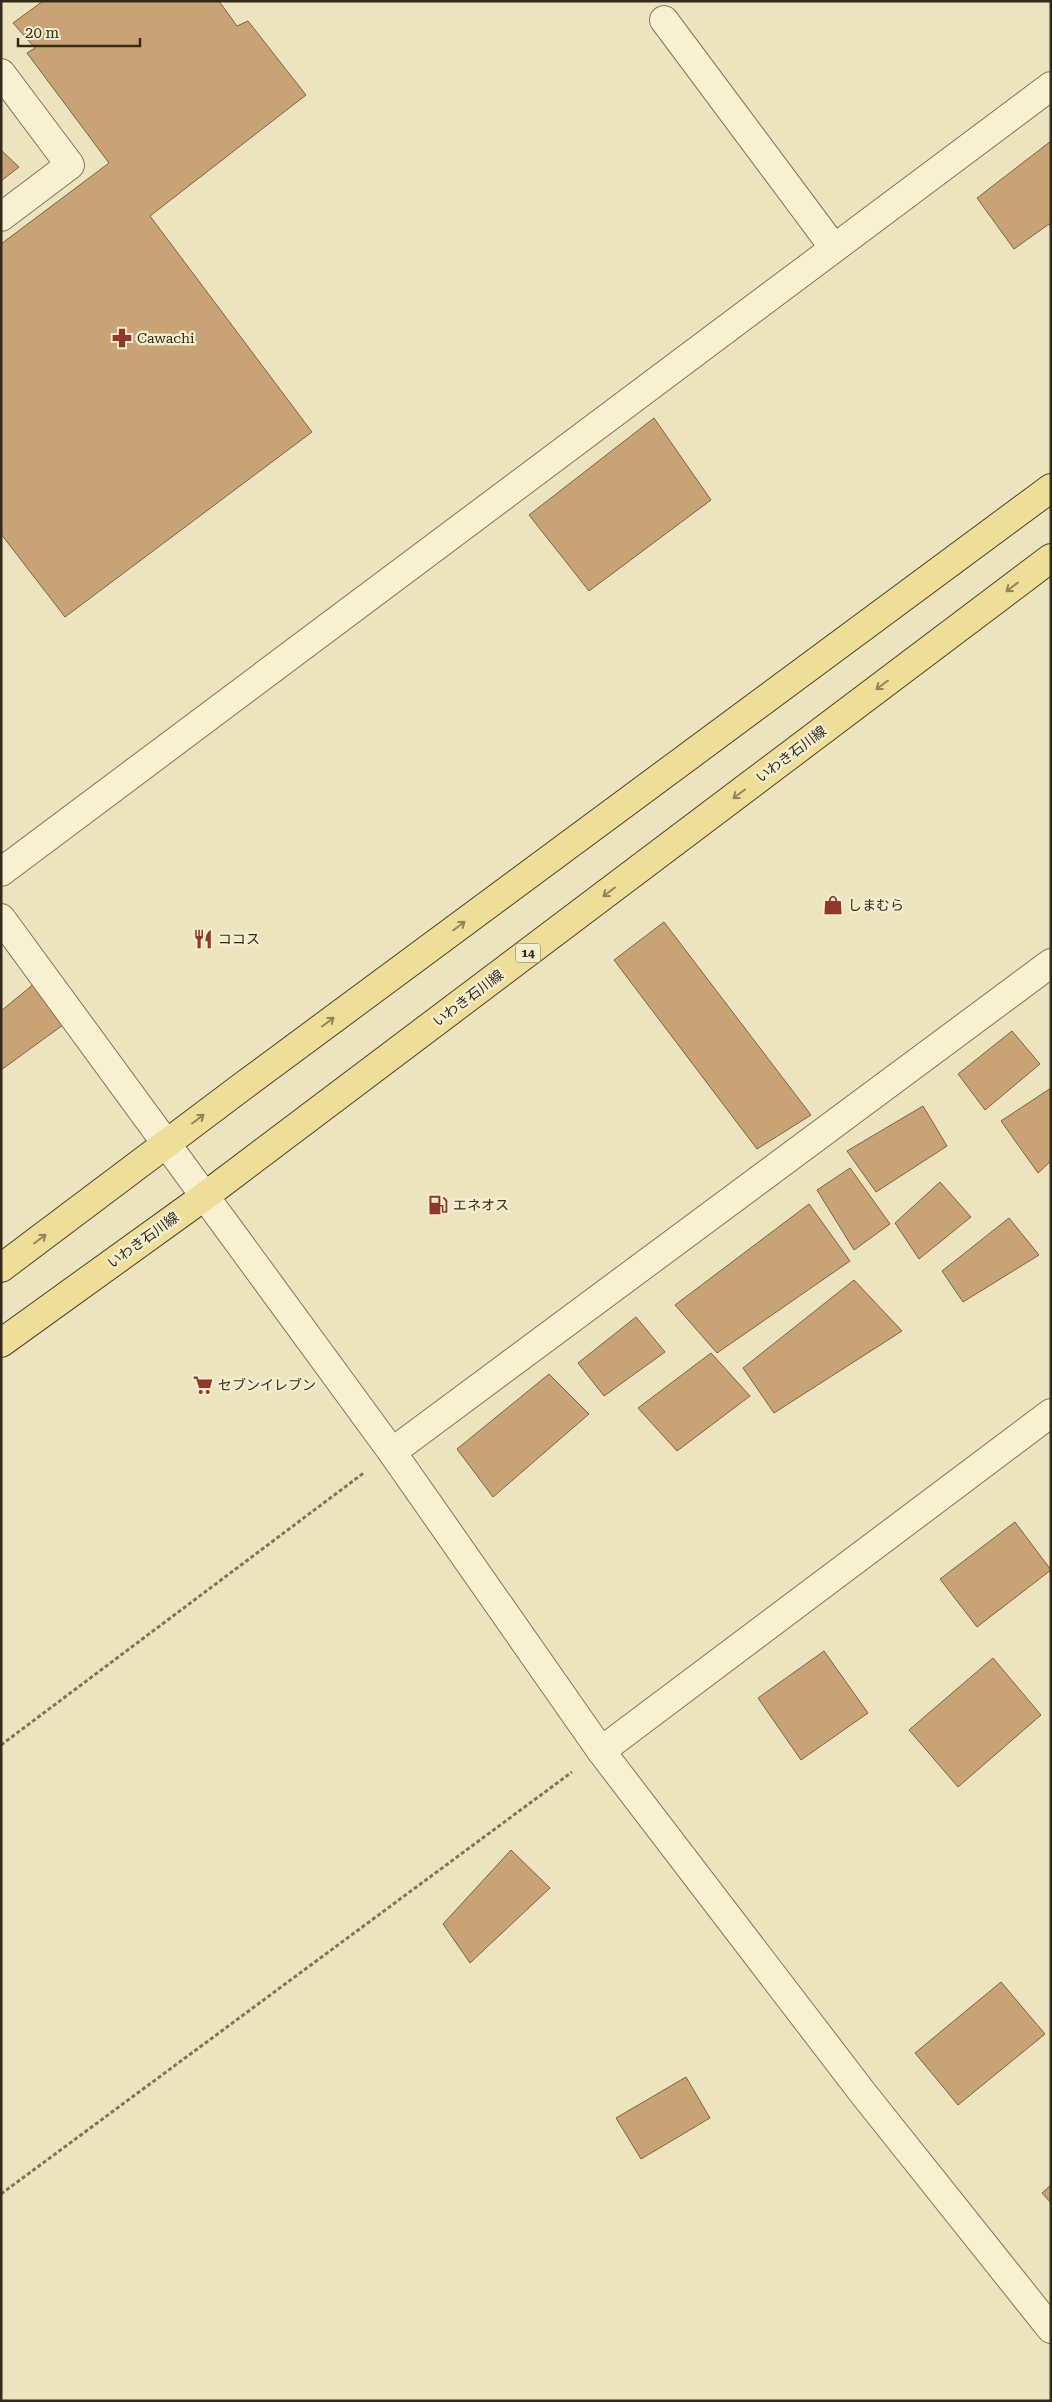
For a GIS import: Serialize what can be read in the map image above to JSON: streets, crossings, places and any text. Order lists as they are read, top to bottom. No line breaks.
{"streets":{"main road":["いわき石川線","14"]},"places":{"pharmacy":["Cawachi"],"shop":["しまむら"],"restaurant":["ココス"],"fuel station":["エネオス"],"supermarket":["セブンイレブン"]},"scale_bar":"20 m"}
